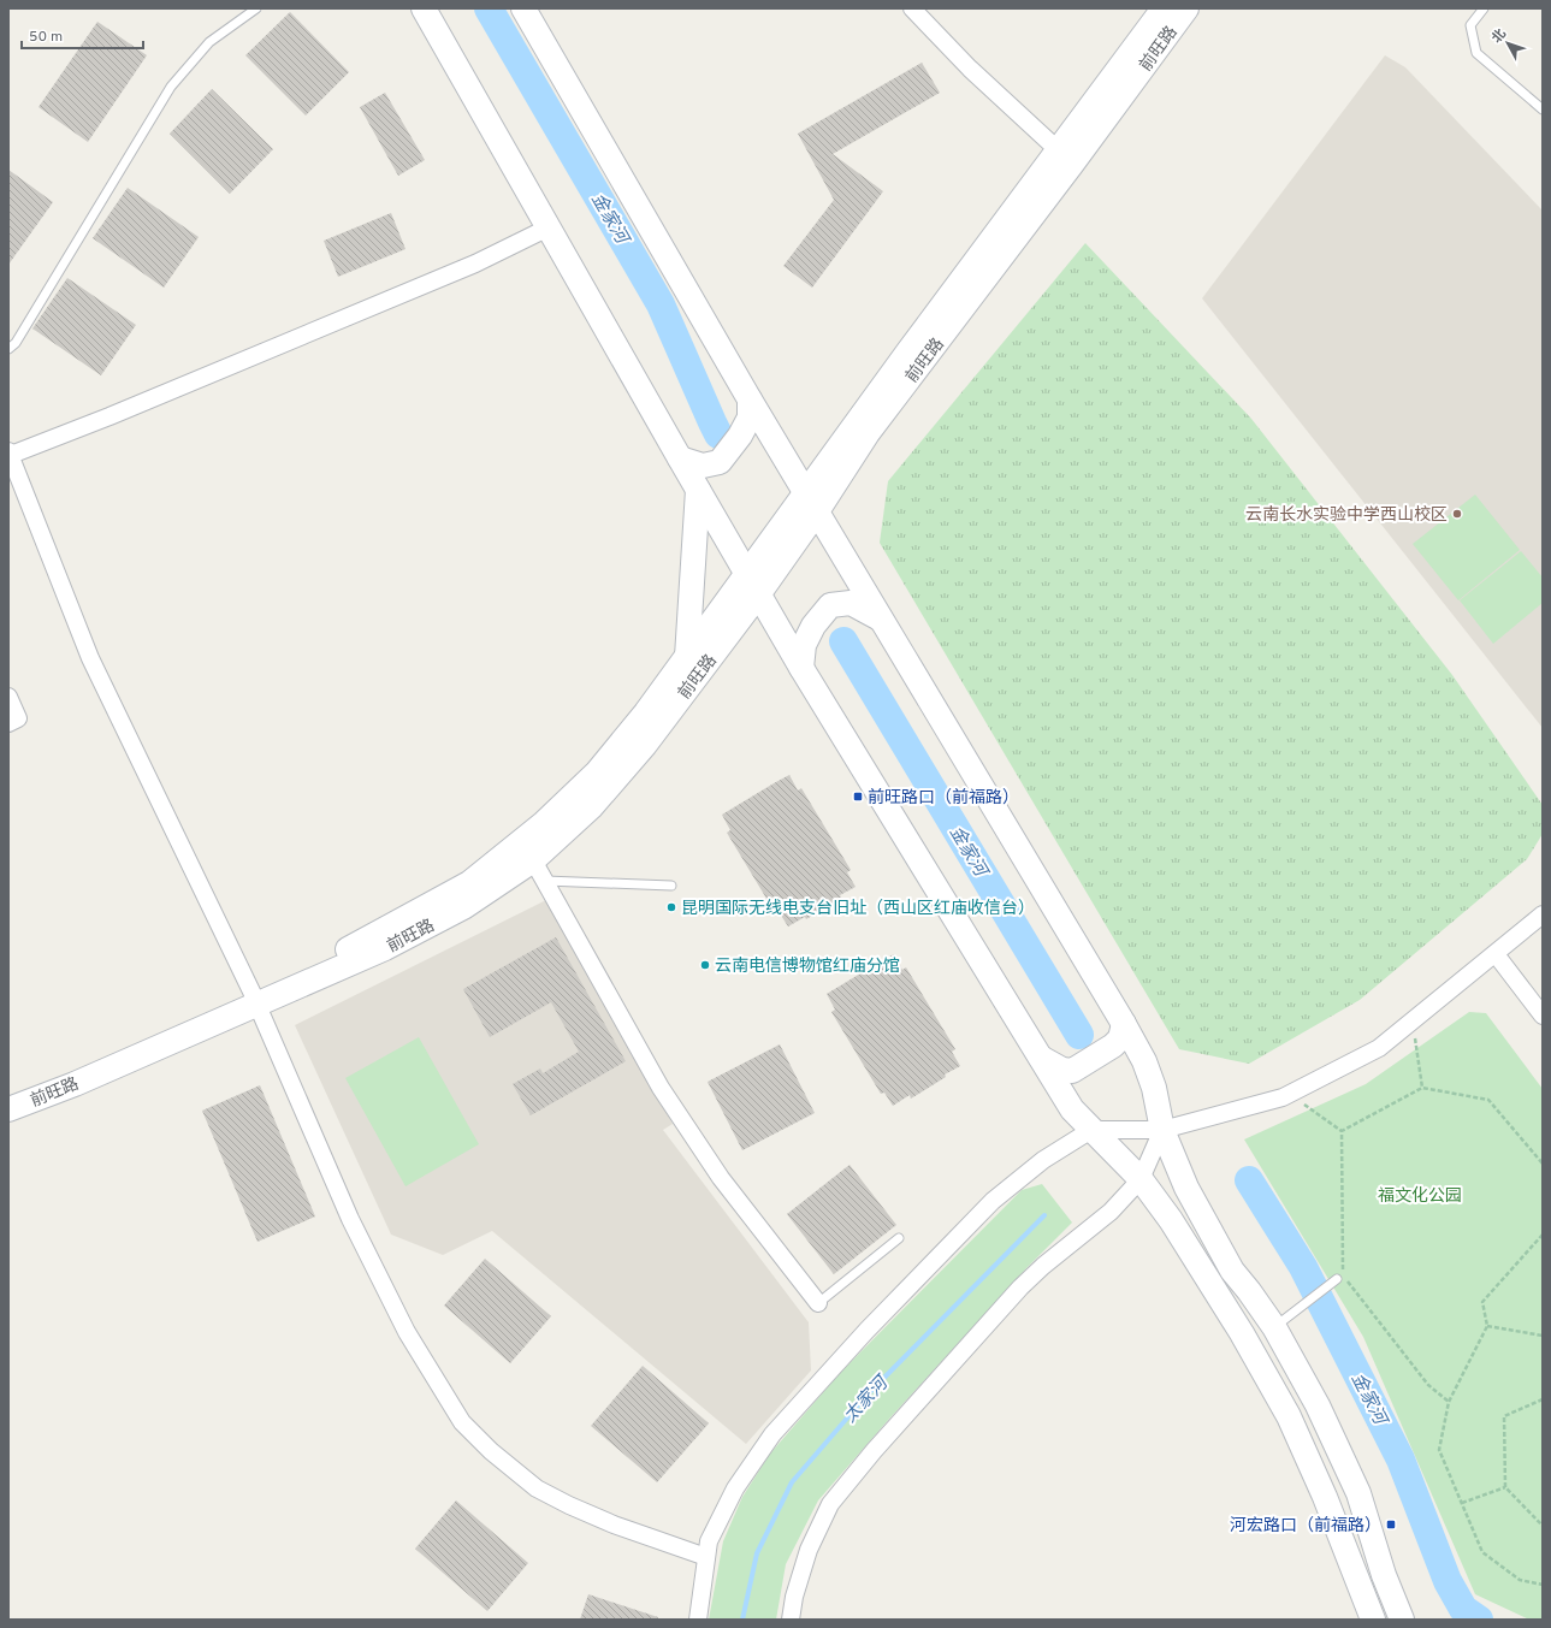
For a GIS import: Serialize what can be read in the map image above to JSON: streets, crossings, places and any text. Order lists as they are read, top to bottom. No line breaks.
{"streets":{"street":["前旺路"]},"water":["金家河","太家河"],"parks":["福文化公园"],"places":{"other":["云南长水实验中学西山校区","昆明国际无线电支台旧址（西山区红庙收信台）","云南电信博物馆红庙分馆"],"transit":["前旺路口（前福路）","河宏路口（前福路）"]},"scale_bar":"50 m","north":"top left"}
